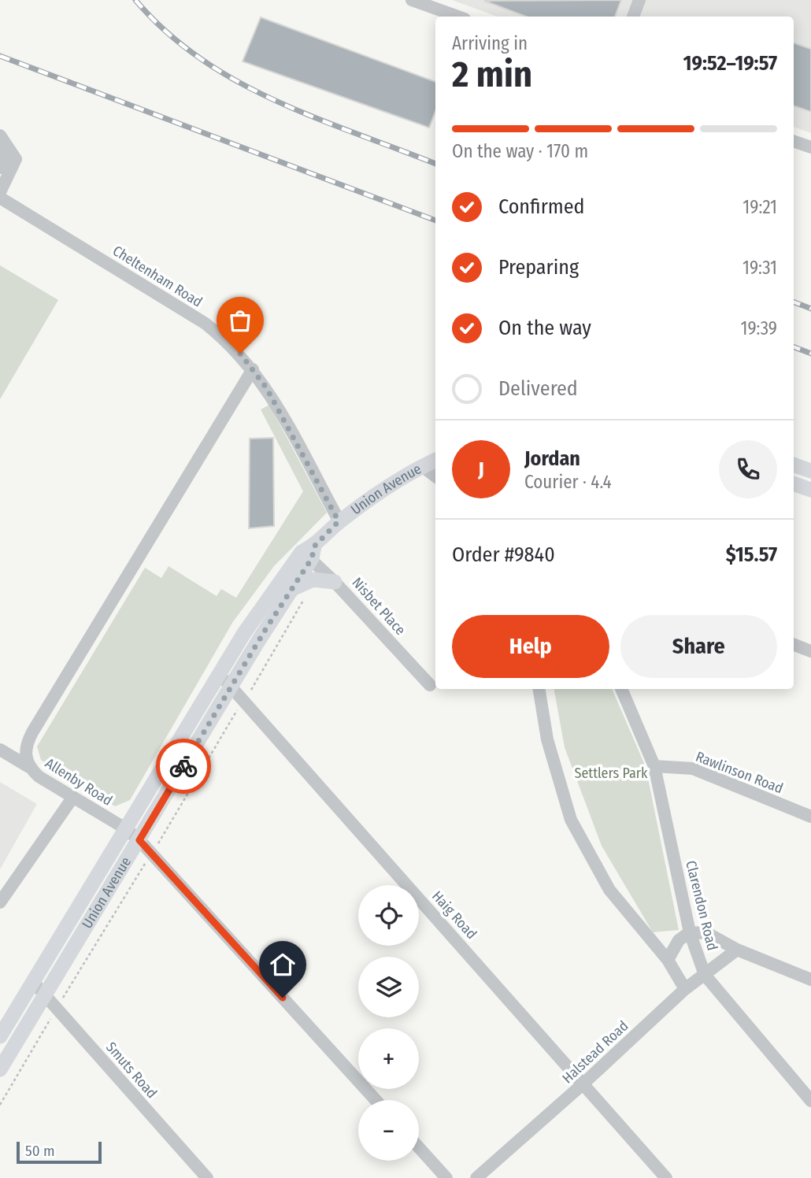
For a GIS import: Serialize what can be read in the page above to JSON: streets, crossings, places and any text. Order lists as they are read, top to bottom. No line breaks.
{"streets":{"main road":["Union Avenue"],"street":["Cheltenham Road","Nisbet Place","Rawlinson Road","Allenby Road","Clarendon Road","Haig Road","Halstead Road","Smuts Road"]},"crossings":[["Cheltenham Road","Union Avenue"],["Cheltenham Road","Allenby Road"],["Union Avenue","Nisbet Place"],["Union Avenue","Allenby Road"],["Union Avenue","Haig Road"],["Union Avenue","Smuts Road"],["Rawlinson Road","Clarendon Road"],["Clarendon Road","Halstead Road"],["Haig Road","Halstead Road"]],"parks":["Settlers Park"],"scale_bar":"50 m","page":{"heading":["2 min","Arriving in","19:52–19:57"],"panel":["Jordan","Courier · 4.4","Order #9840","$15.57"],"bar":"On the way · 170 m","list":[["Confirmed","19:21"],["Preparing","19:31"],["On the way","19:39"],"Delivered"],"round":"J","buttons":["Help","Share"],"map_buttons":["+","−"],"scale":"50 m"}}
